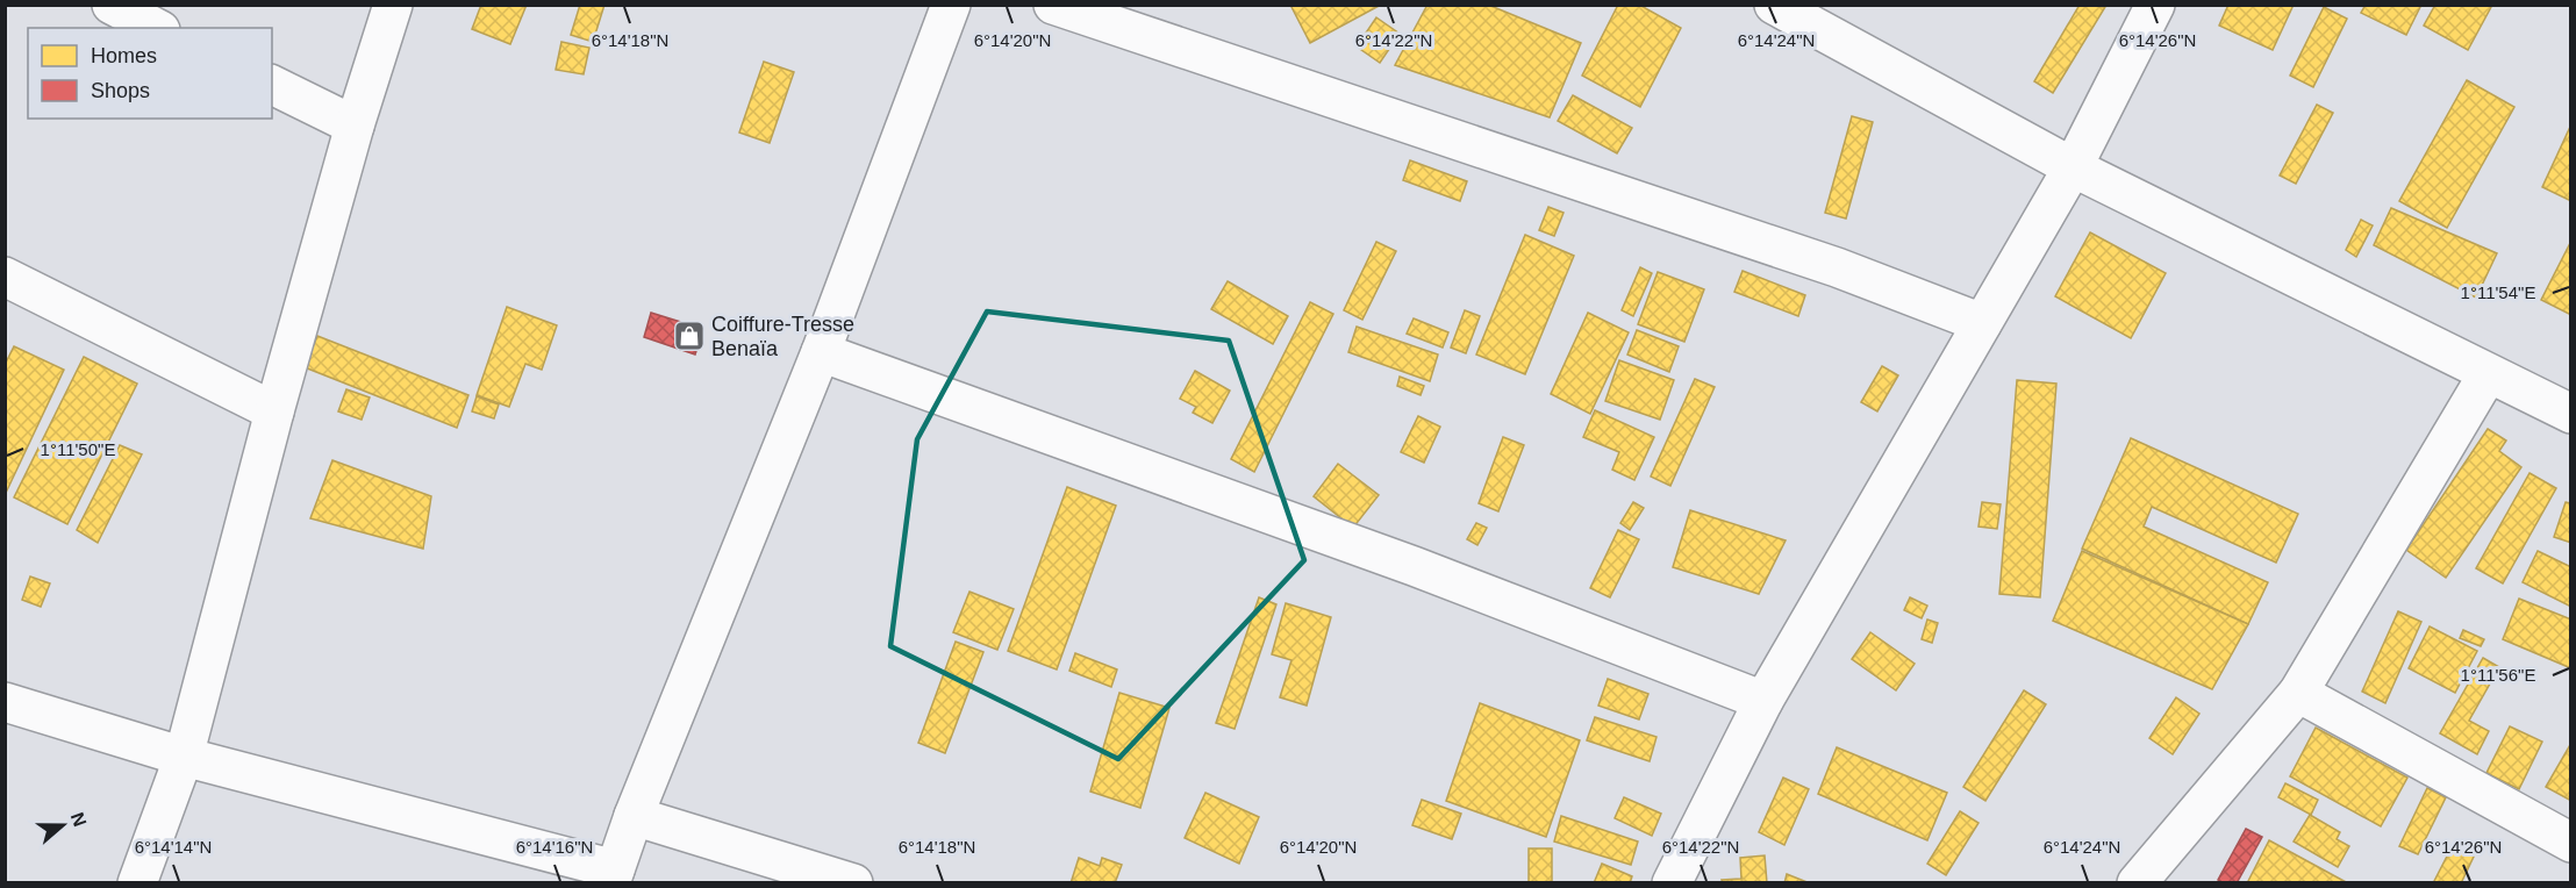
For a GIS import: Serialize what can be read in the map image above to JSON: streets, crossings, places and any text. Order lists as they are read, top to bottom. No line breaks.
{"places":{"shop":["Coiffure-Tresse Benaïa"]},"legend":["Homes","Shops"],"north":"right","coordinates":["6°14'18\"N","6°14'20\"N","6°14'22\"N","6°14'24\"N","6°14'26\"N","1°11'54\"E","1°11'50\"E","1°11'56\"E","6°14'14\"N","6°14'16\"N"]}
